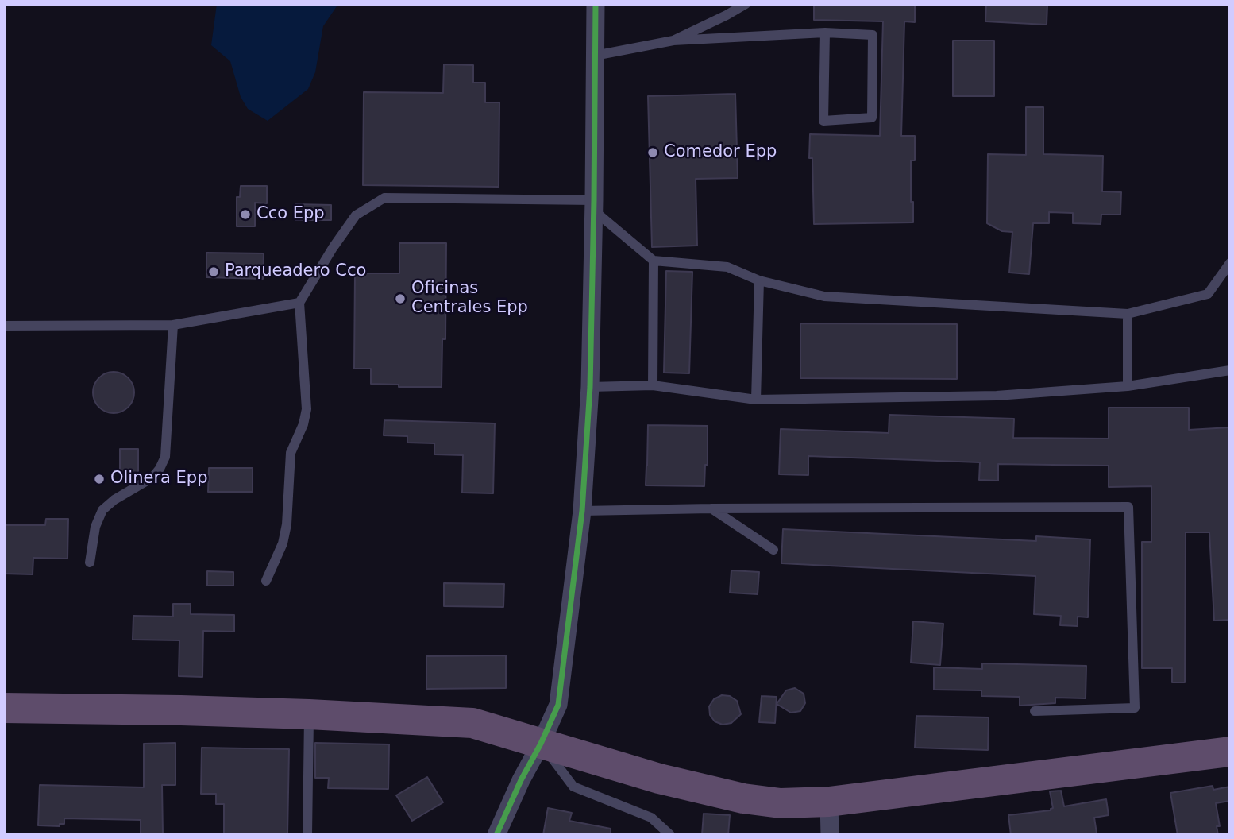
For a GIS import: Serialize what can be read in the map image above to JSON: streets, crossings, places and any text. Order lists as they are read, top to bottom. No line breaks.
{"places":["Comedor Epp","Cco Epp","Parqueadero Cco","Oficinas Centrales Epp","Olinera Epp"]}
